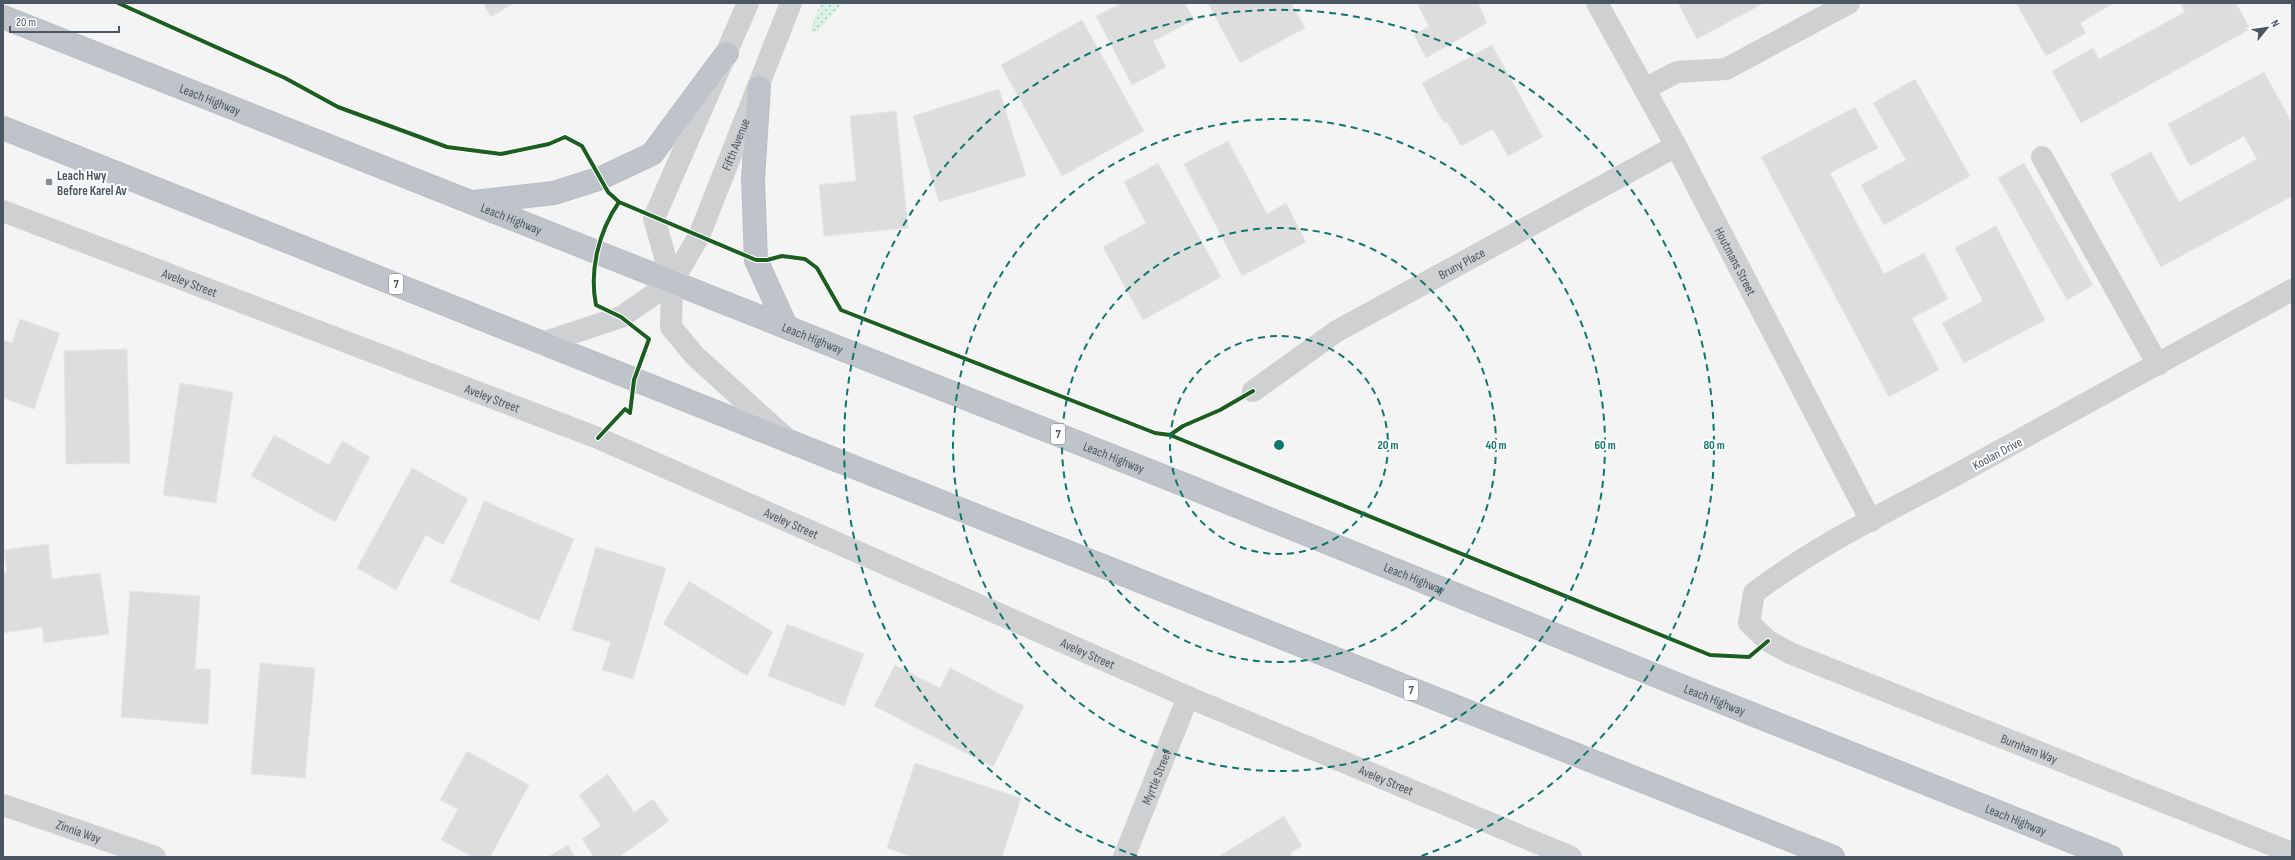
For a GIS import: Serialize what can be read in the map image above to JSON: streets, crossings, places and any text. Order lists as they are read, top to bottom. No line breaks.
{"streets":{"highway":["Leach Highway","7"],"street":["Fifth Avenue","Houtmans Street","Bruny Place","Aveley Street","Koolan Drive","Burnham Way","Myrtle Street","Zinnia Way"]},"crossings":[["Leach Highway","Fifth Avenue"],["Fifth Avenue","7"],["Houtmans Street","Bruny Place"],["Houtmans Street","Koolan Drive"],["Aveley Street","Myrtle Street"],["Koolan Drive","Burnham Way"]],"places":{"transit":["Leach Hwy Before Karel Av"]},"scale_bar":"20 m","north":"top right","rings":["20 m","40 m","60 m","80 m"]}
